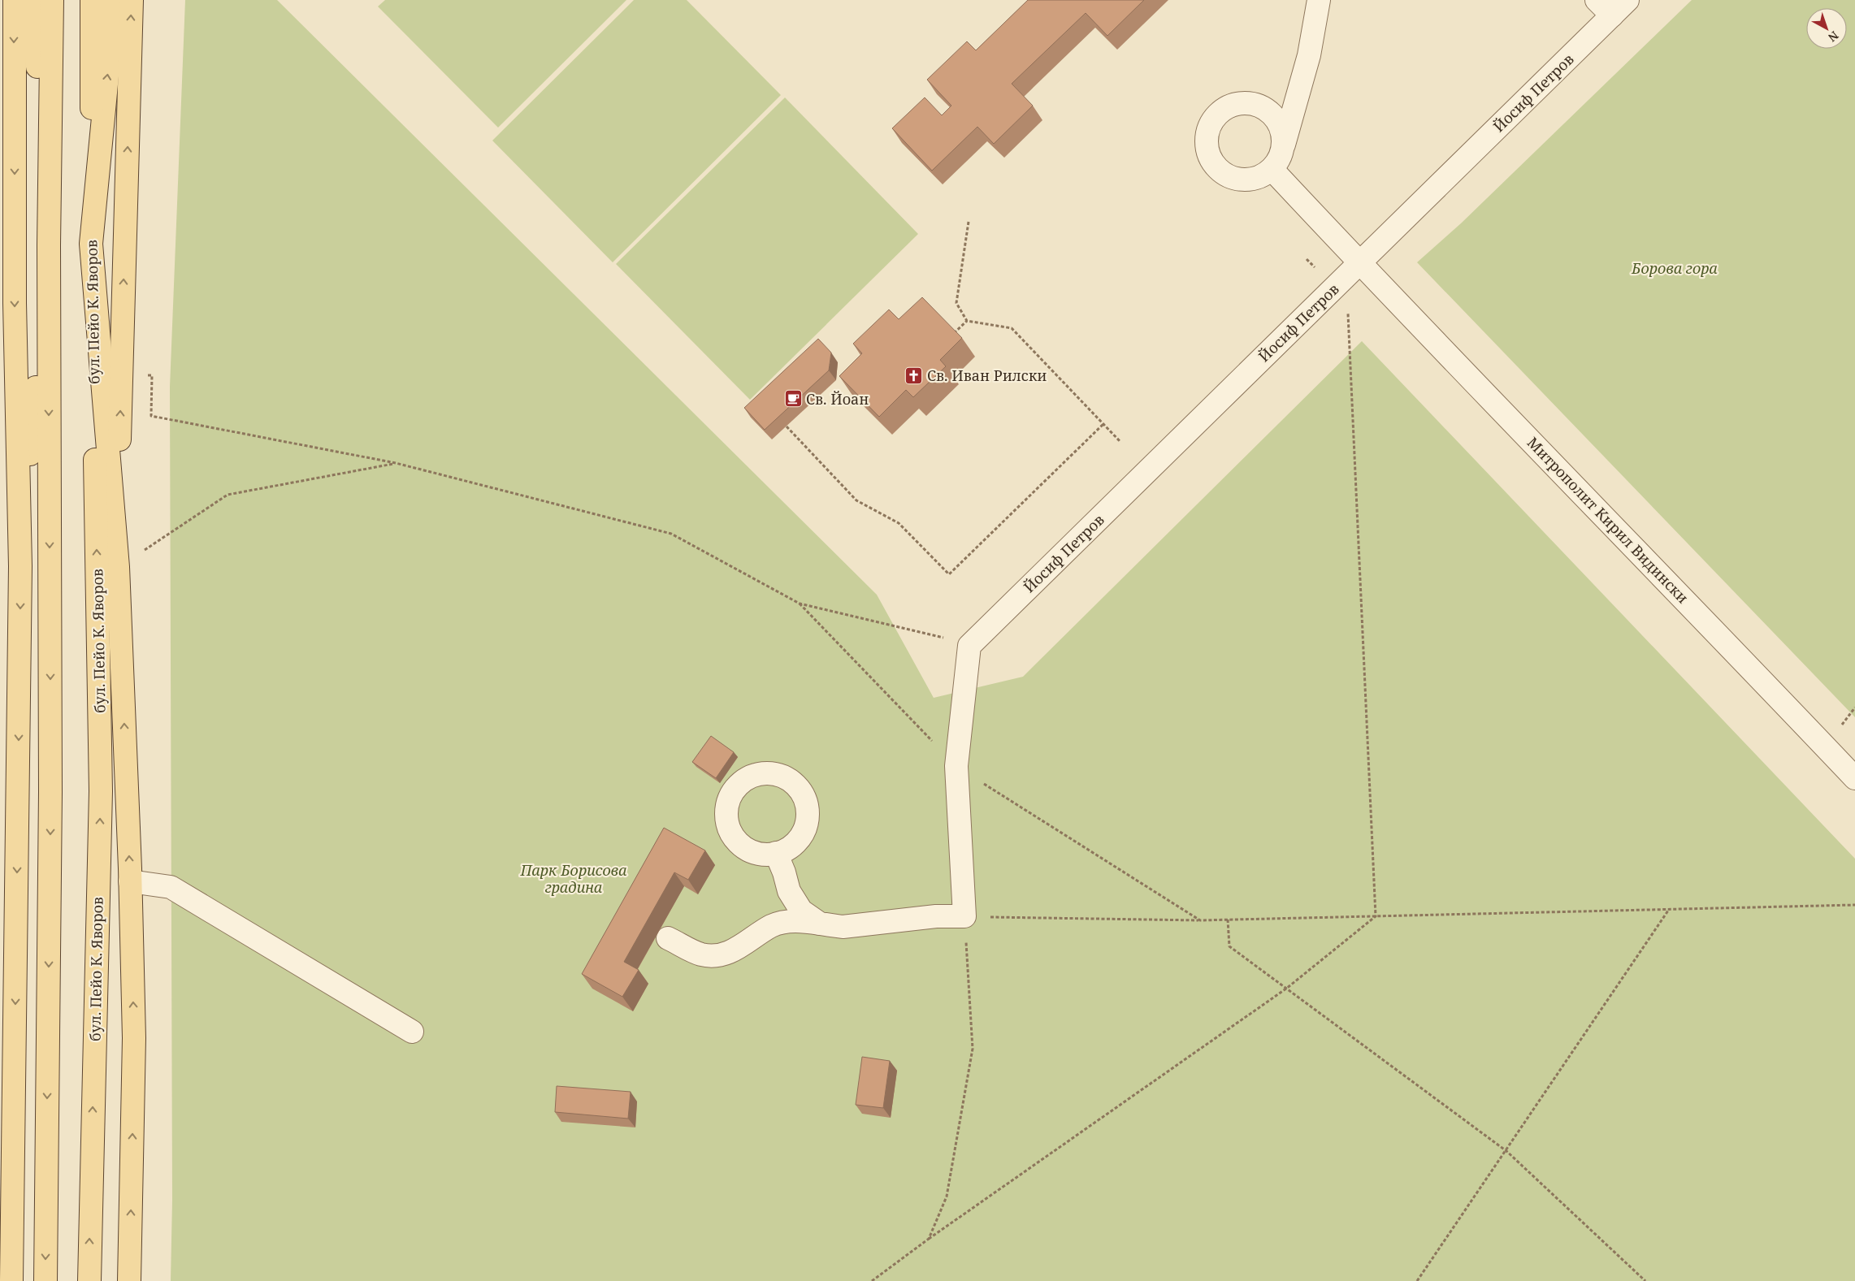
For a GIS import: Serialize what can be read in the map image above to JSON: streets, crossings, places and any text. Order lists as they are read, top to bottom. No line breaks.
{"streets":{"main road":["бул. Пейо К. Яворов"],"street":["Йосиф Петров","Митрополит Кирил Видински"]},"crossings":[["Йосиф Петров","Митрополит Кирил Видински"]],"parks":["Борова гора","Парк Борисова градина"],"places":{"church":["Св. Иван Рилски"],"cafe":["Св. Йоан"]},"north":"bottom right"}
